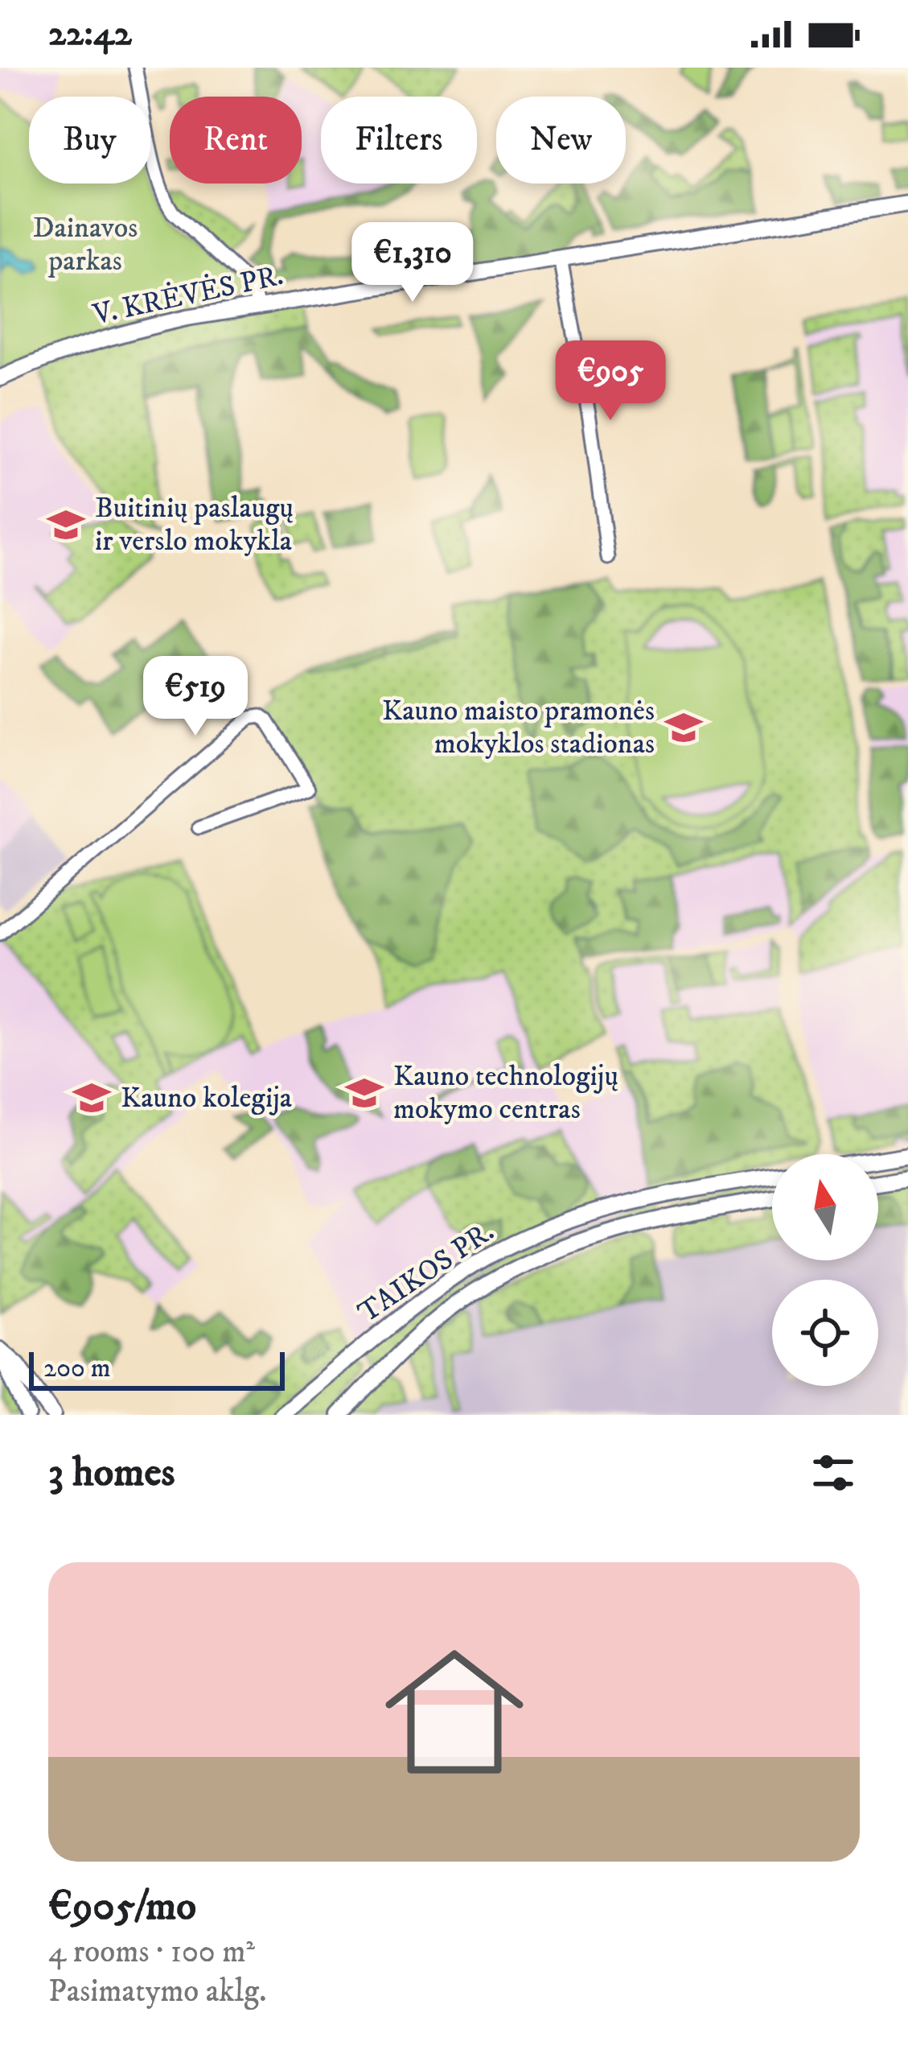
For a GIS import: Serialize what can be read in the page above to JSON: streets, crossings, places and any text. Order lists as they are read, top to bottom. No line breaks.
{"streets":{"main road":["V. KRĖVĖS PR.","TAIKOS PR."]},"parks":["Dainavos parkas"],"places":{"school or university":["Buitinių paslaugų ir verslo mokykla","Kauno maisto pramonės mokyklos stadionas","Kauno technologijų mokymo centras","Kauno kolegija"]},"scale_bar":"200 m","north":"top","page":{"status":"22:42","chip":["Buy","Rent","Filters","New"],"price":["€1,310","€905","€519"],"scale":"200 m","heading":"3 homes","list":[{"name":"€905/mo","note":"4 rooms · 100 m² · Pasimatymo aklg."}]}}
